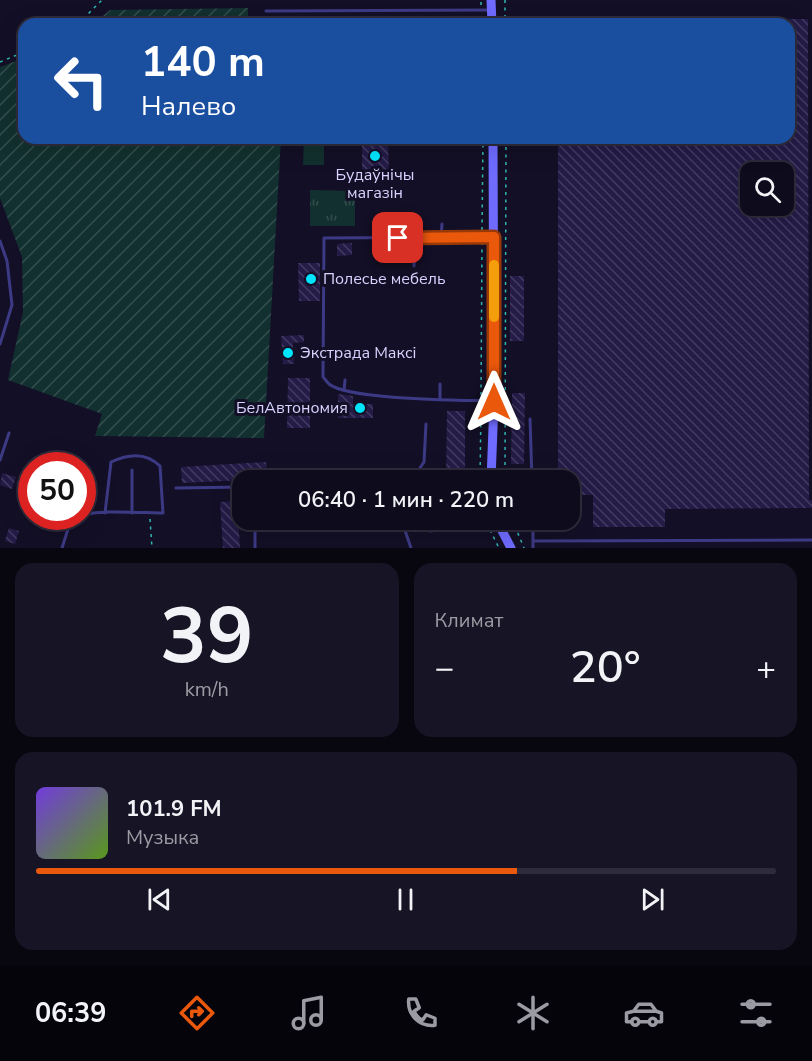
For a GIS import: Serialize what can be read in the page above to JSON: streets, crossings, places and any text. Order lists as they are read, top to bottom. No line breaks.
{"places":["Будаўнічы магазін","Полесье мебель","Экстрада Максі","БелАвтономия"],"page":{"turn":["140 m","Налево"],"limit":"50","trip":"06:40 · 1 мин · 220 m","tile":[["39","km/h"],"Климат"],"heat":["−","20°","+"],"song":["101.9 FM","Музыка"],"tabs":"06:39"}}
